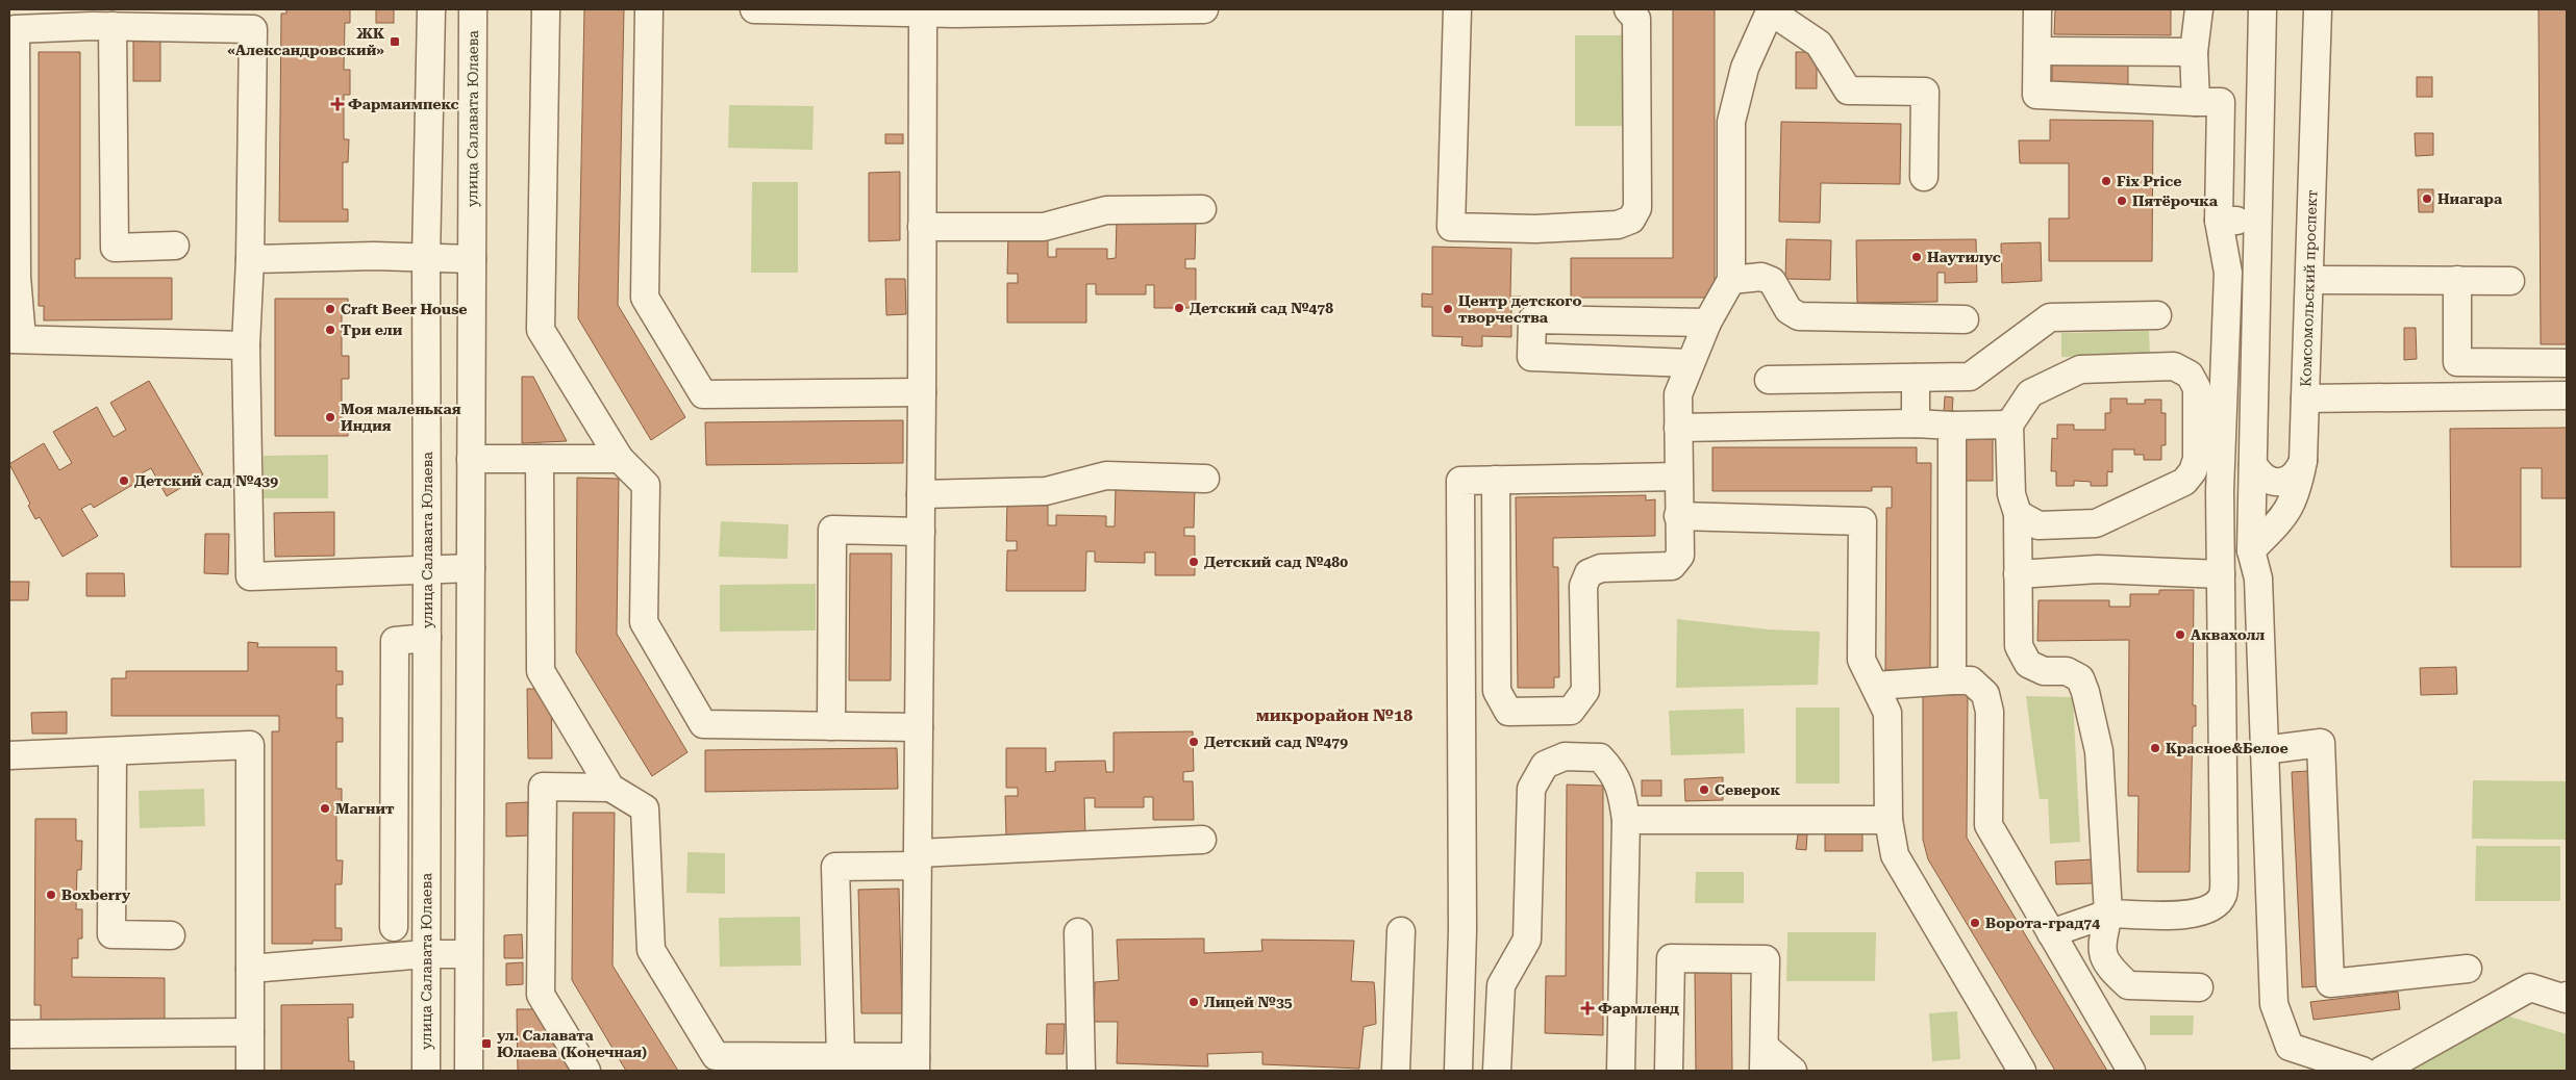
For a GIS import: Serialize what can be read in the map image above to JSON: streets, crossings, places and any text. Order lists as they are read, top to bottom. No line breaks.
{"streets":{"street":["улица Салавата Юлаева","Комсомольский проспект"]},"districts":["микрорайон №18"],"places":{"transit":["ЖК «Александровский»","ул. Салавата Юлаева (Конечная)"],"health":["Фармаимпекс","Фармленд"],"other":["Fix Price","Ниагара","Пятёрочка","Наутилус","Детский сад №478","Craft Beer House","Центр детского творчества","Три ели","Моя маленькая Индия","Детский сад №439","Детский сад №480","Аквахолл","Детский сад №479","Красное&Белое","Северок","Магнит","Boxberry","Ворота-град74","Лицей №35"]}}
